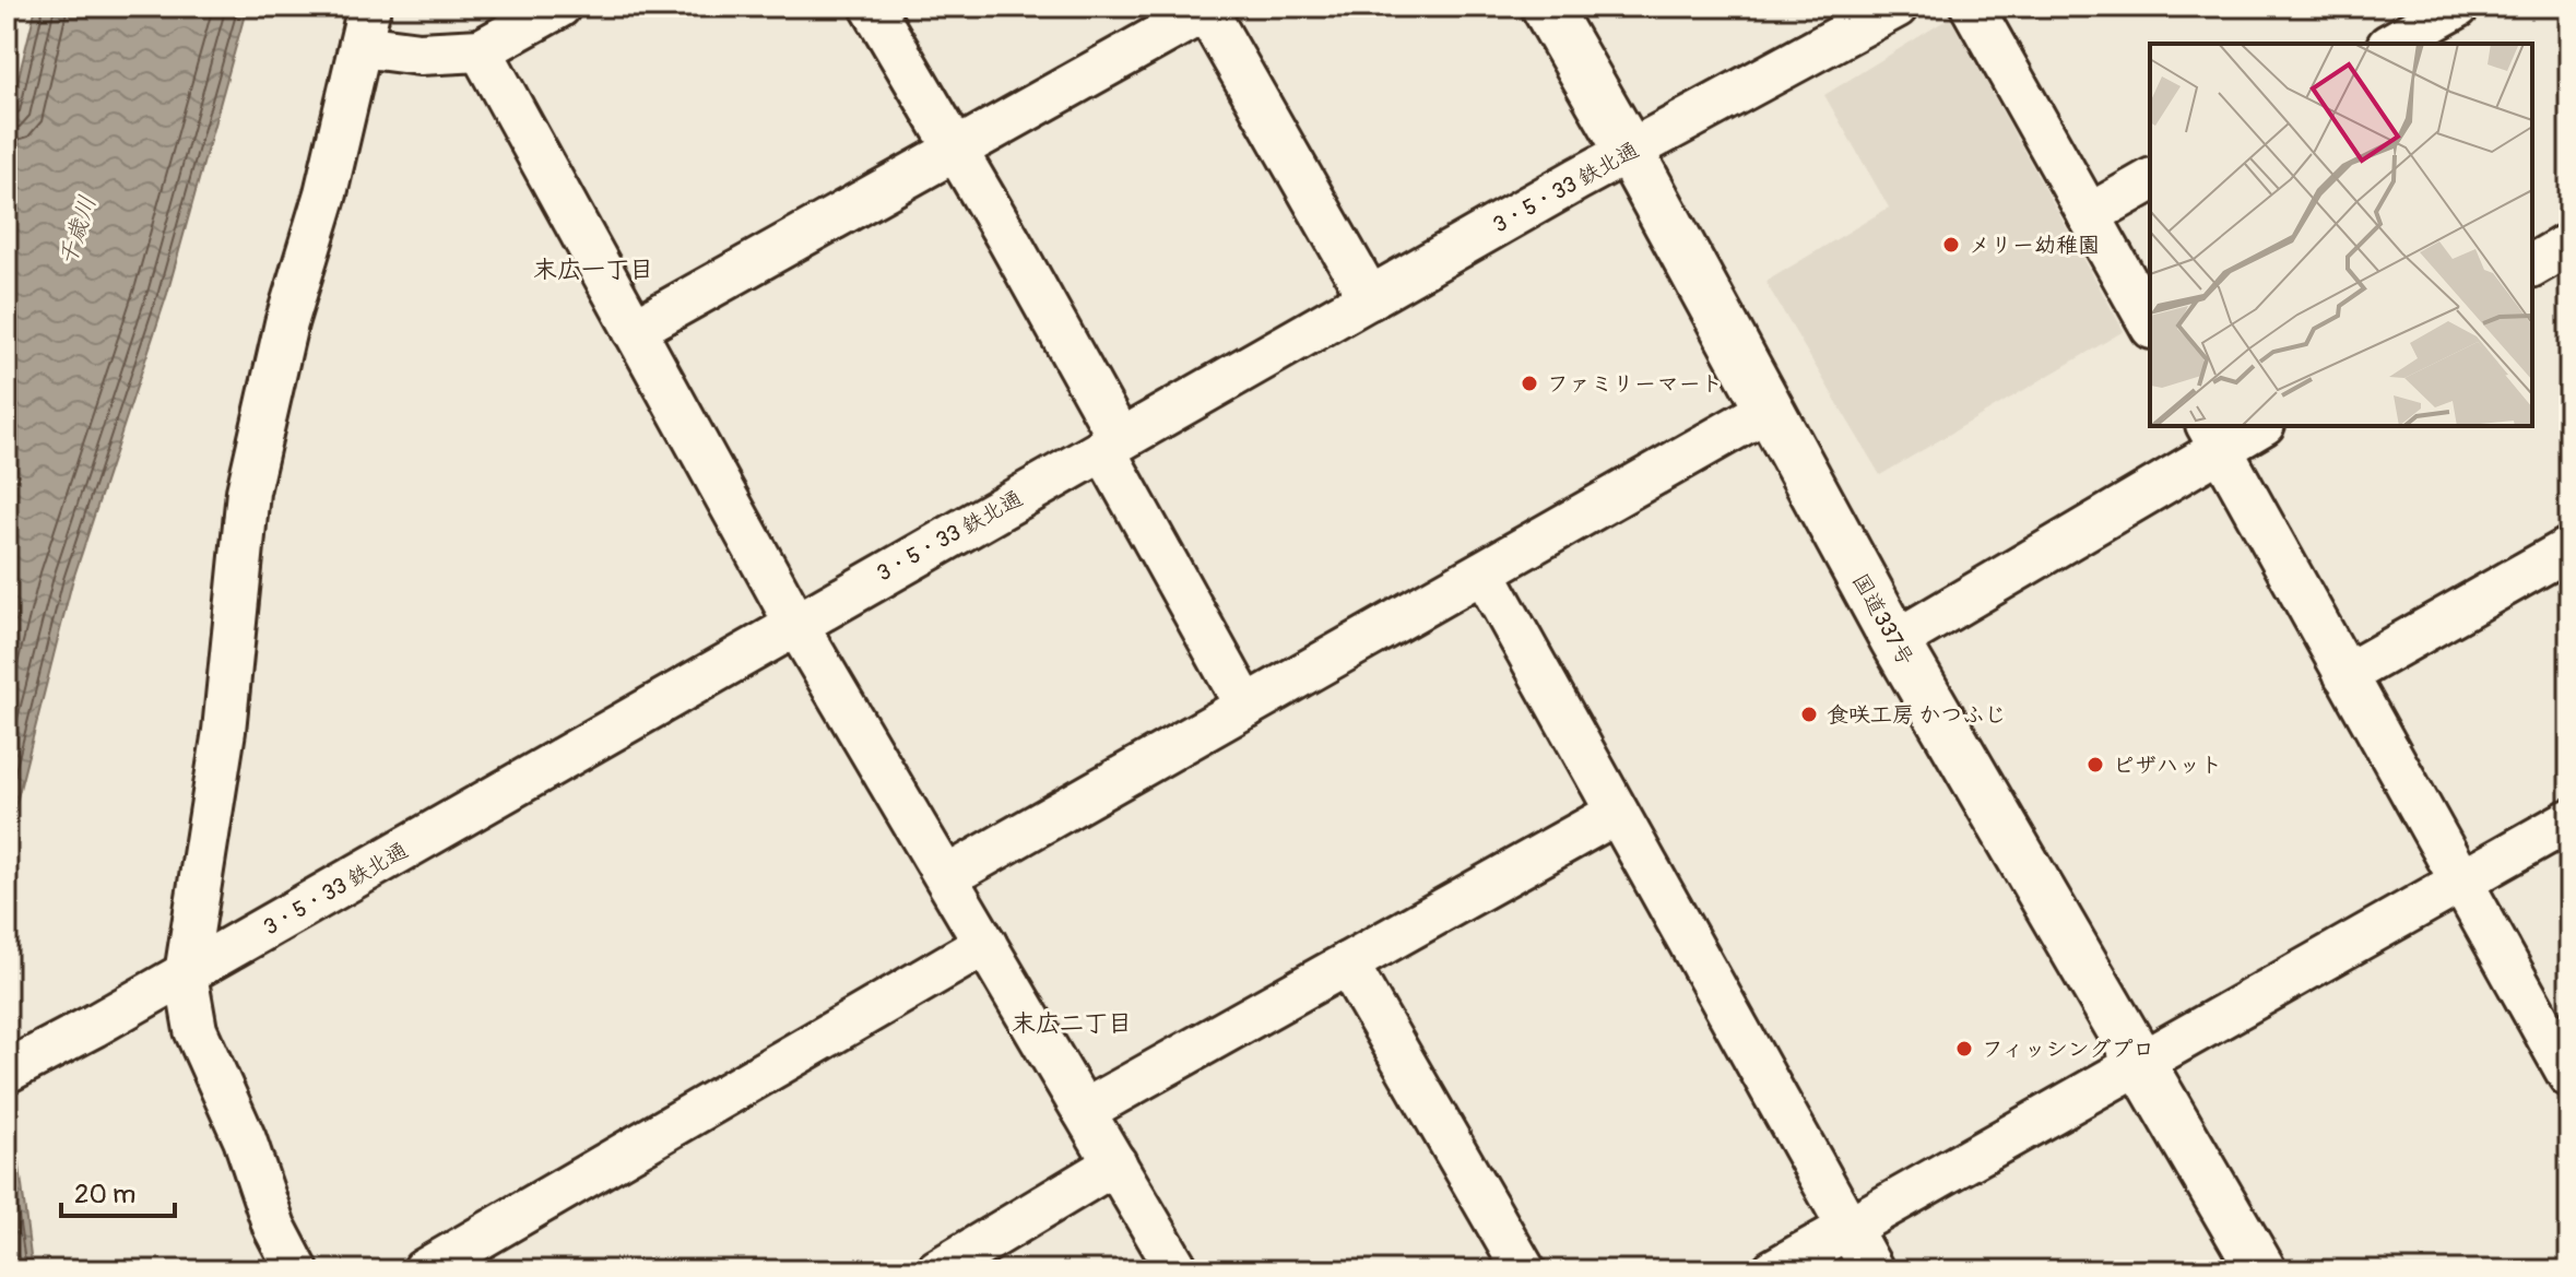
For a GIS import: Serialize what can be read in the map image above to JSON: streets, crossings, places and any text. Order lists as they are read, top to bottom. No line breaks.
{"streets":{"highway":["国道337号"],"street":["3・5・33 鉄北通"]},"crossings":[["3・5・33 鉄北通","国道337号"]],"districts":["末広一丁目","末広二丁目"],"water":["千歳川"],"places":["メリー幼稚園","ファミリーマート","食咲工房 かつふじ","ピザハット","フィッシングプロ"],"scale_bar":"20 m"}
